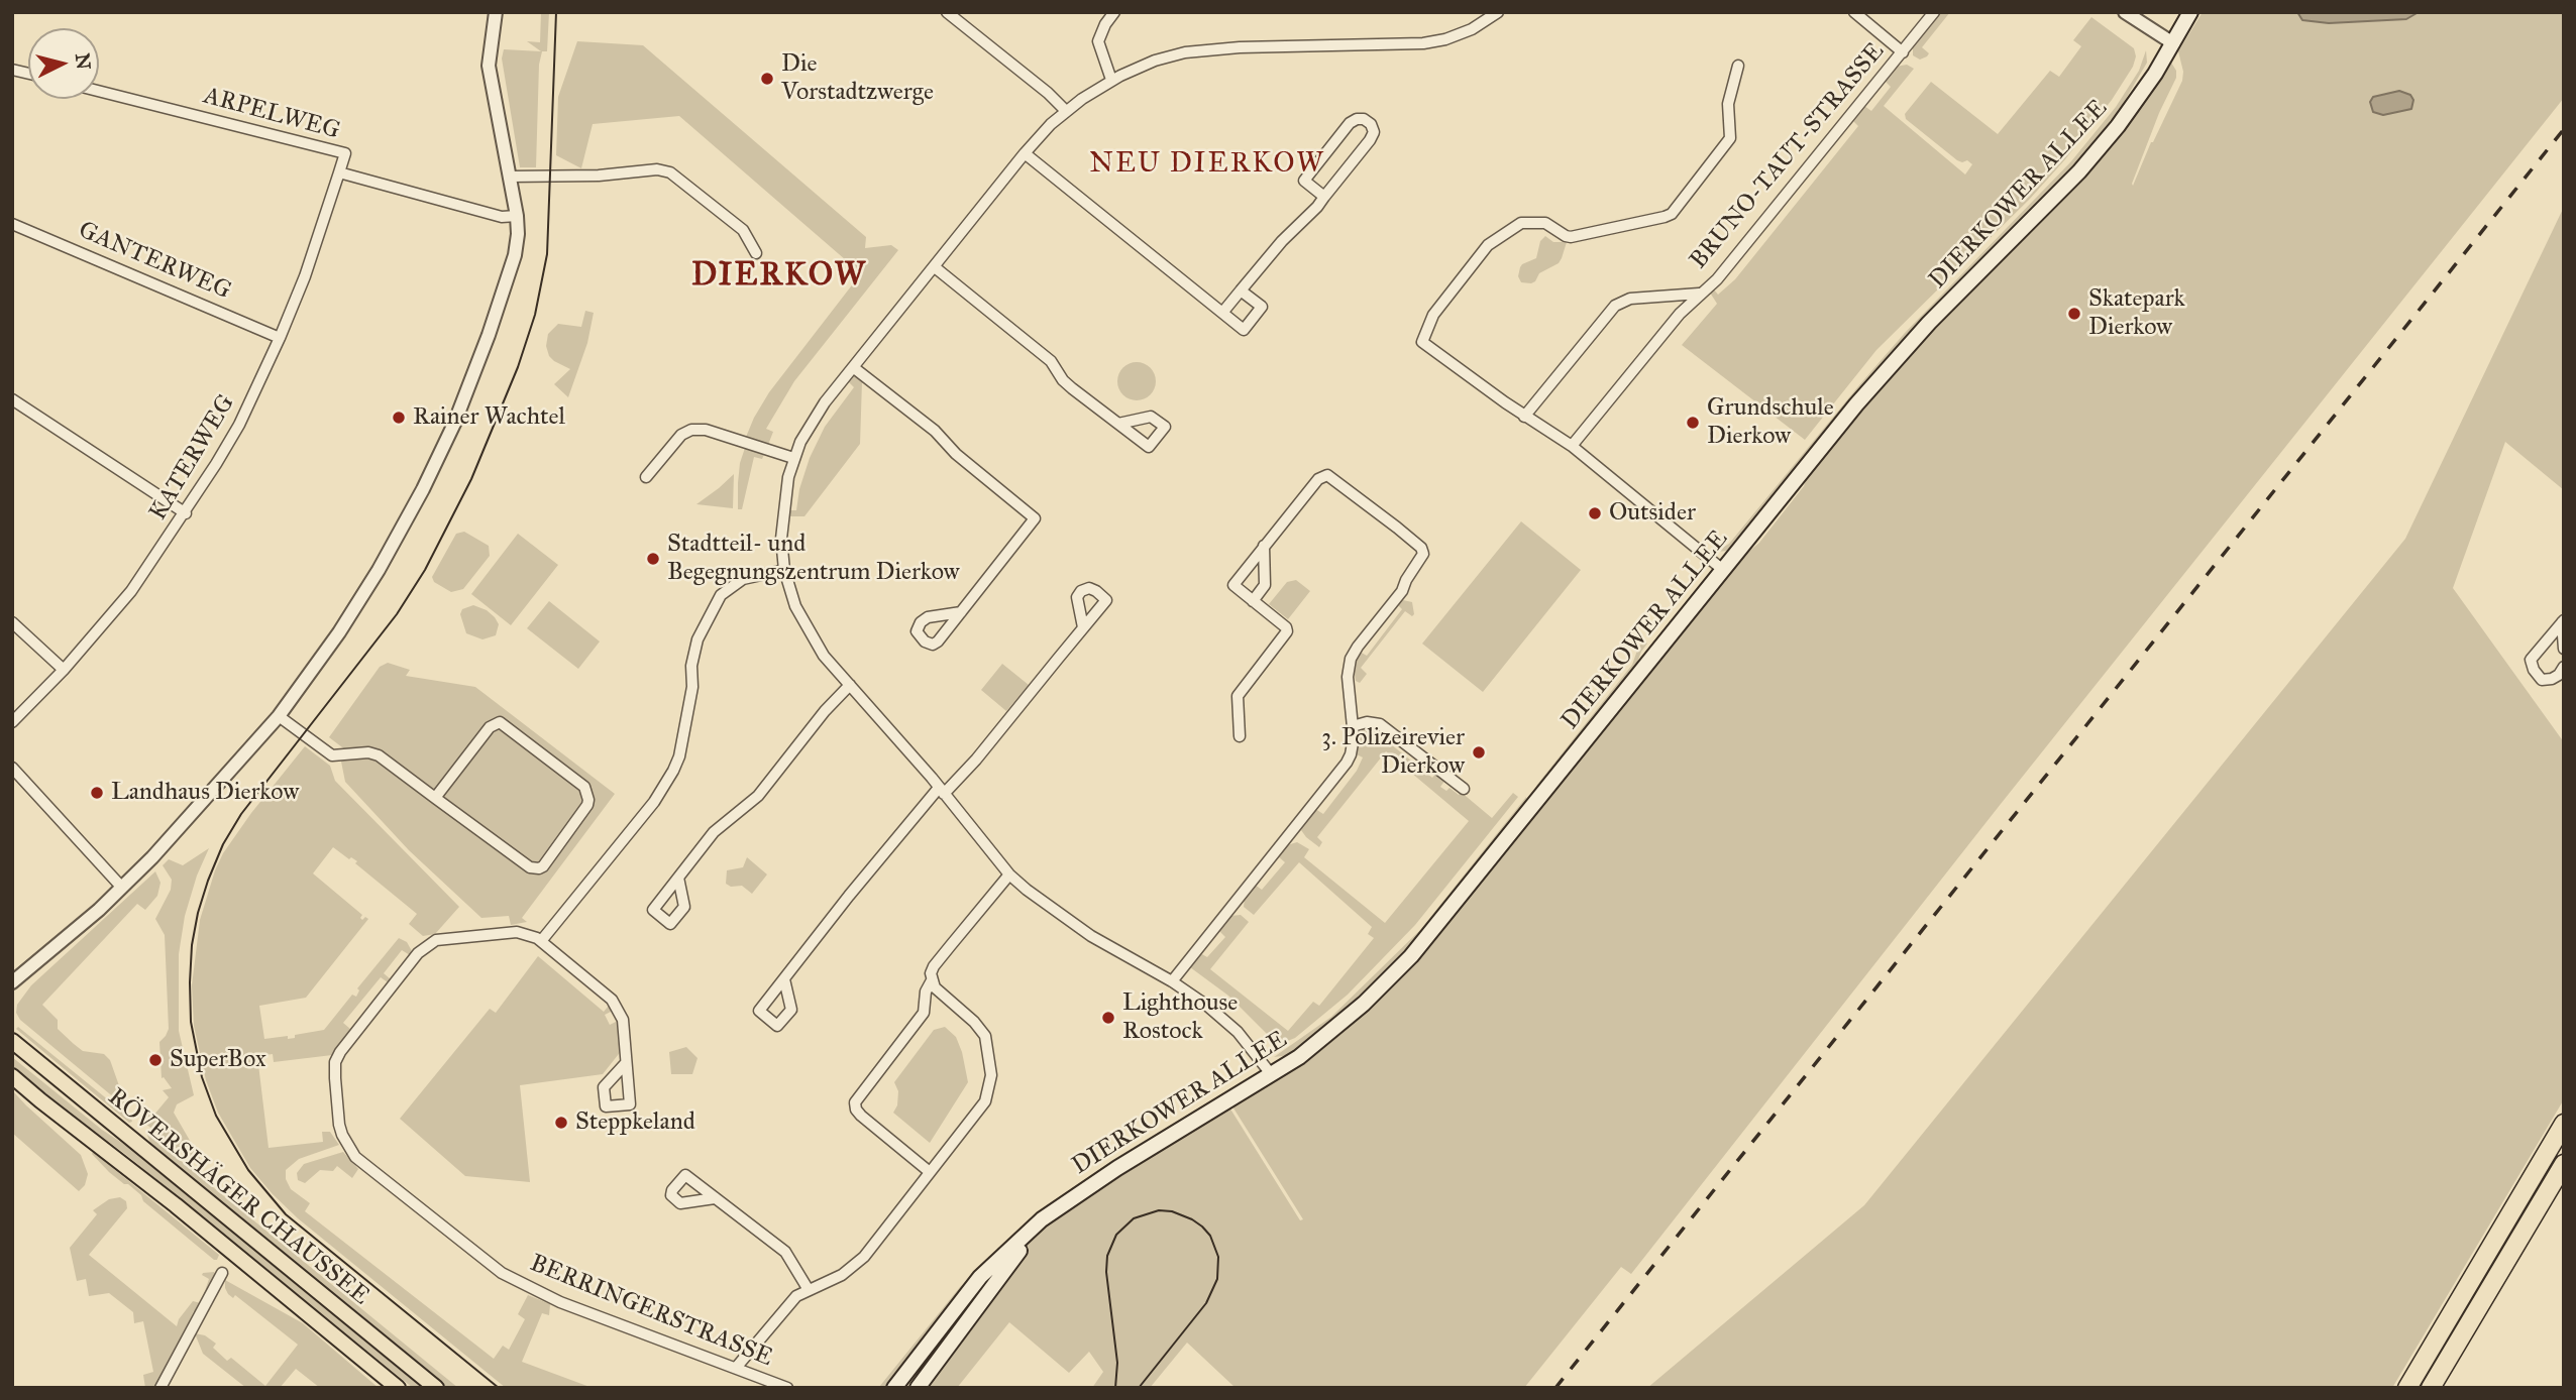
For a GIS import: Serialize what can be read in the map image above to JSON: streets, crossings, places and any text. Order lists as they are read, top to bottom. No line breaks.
{"streets":{"main road":["DIERKOWER ALLEE","RÖVERSHÄGER CHAUSSEE"],"street":["ARPELWEG","BRUNO-TAUT-STRASSE","GANTERWEG","KATERWEG","BERRINGERSTRASSE"]},"crossings":[["ARPELWEG","KATERWEG"],["GANTERWEG","KATERWEG"]],"districts":["NEU DIERKOW","DIERKOW"],"places":["Die Vorstadtzwerge","Skatepark Dierkow","Rainer Wachtel","Grundschule Dierkow","Outsider","Stadtteil- und Begegnungszentrum Dierkow","3. Polizeirevier Dierkow","Landhaus Dierkow","Lighthouse Rostock","SuperBox","Steppkeland"],"north":"right"}
